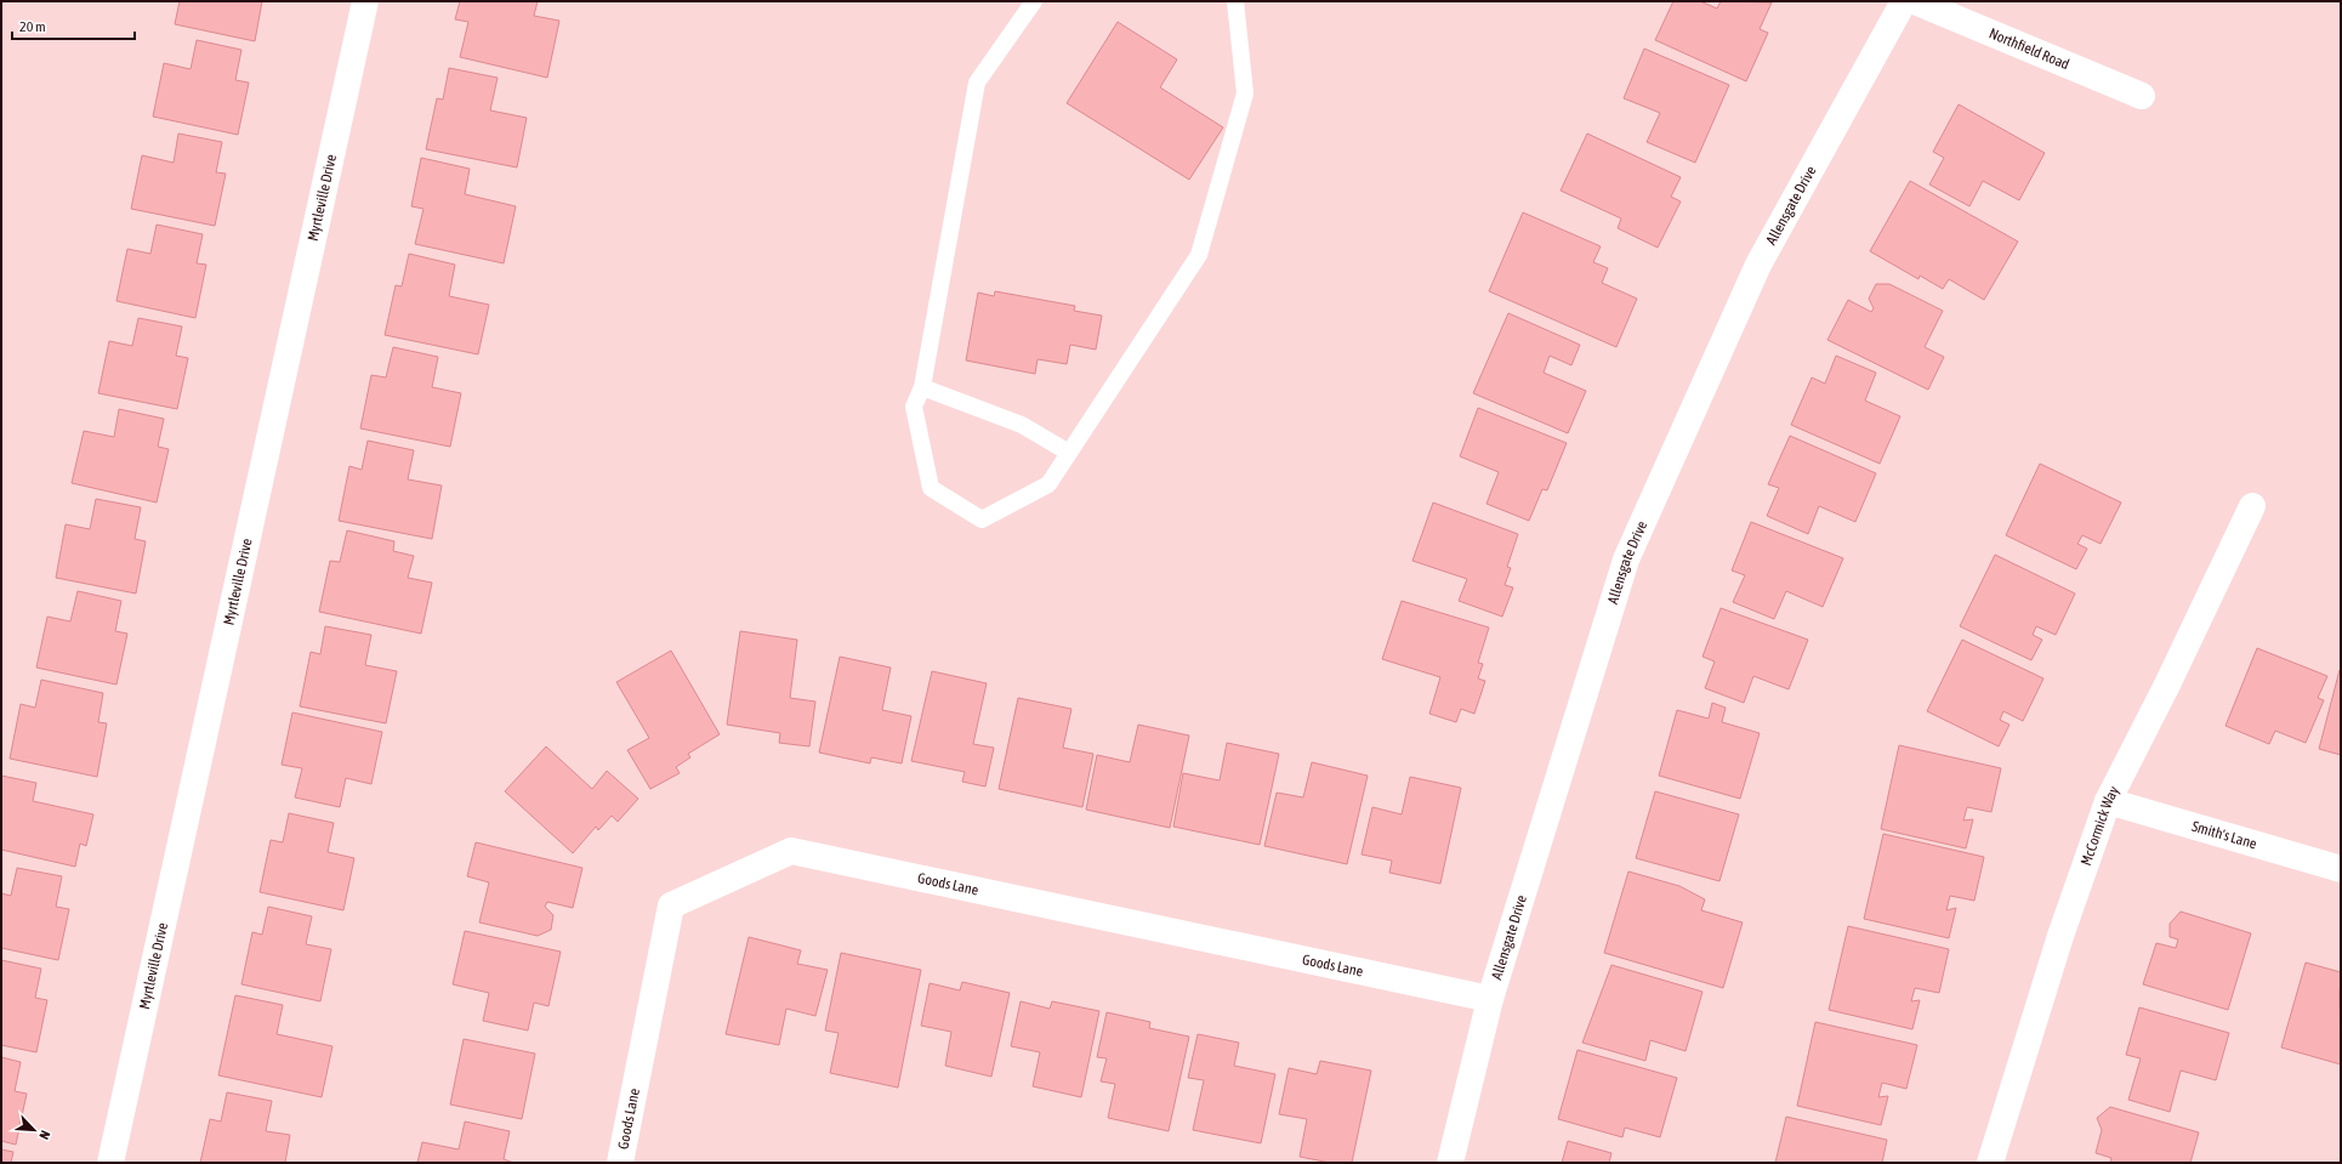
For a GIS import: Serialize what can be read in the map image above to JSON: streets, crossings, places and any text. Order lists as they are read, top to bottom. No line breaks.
{"streets":{"street":["Northfield Road","Myrtleville Drive","Allensgate Drive","McCormick Way","Smith's Lane","Goods Lane"]},"crossings":[["Allensgate Drive","Goods Lane"],["McCormick Way","Smith's Lane"]],"scale_bar":"20 m","north":"bottom right"}
